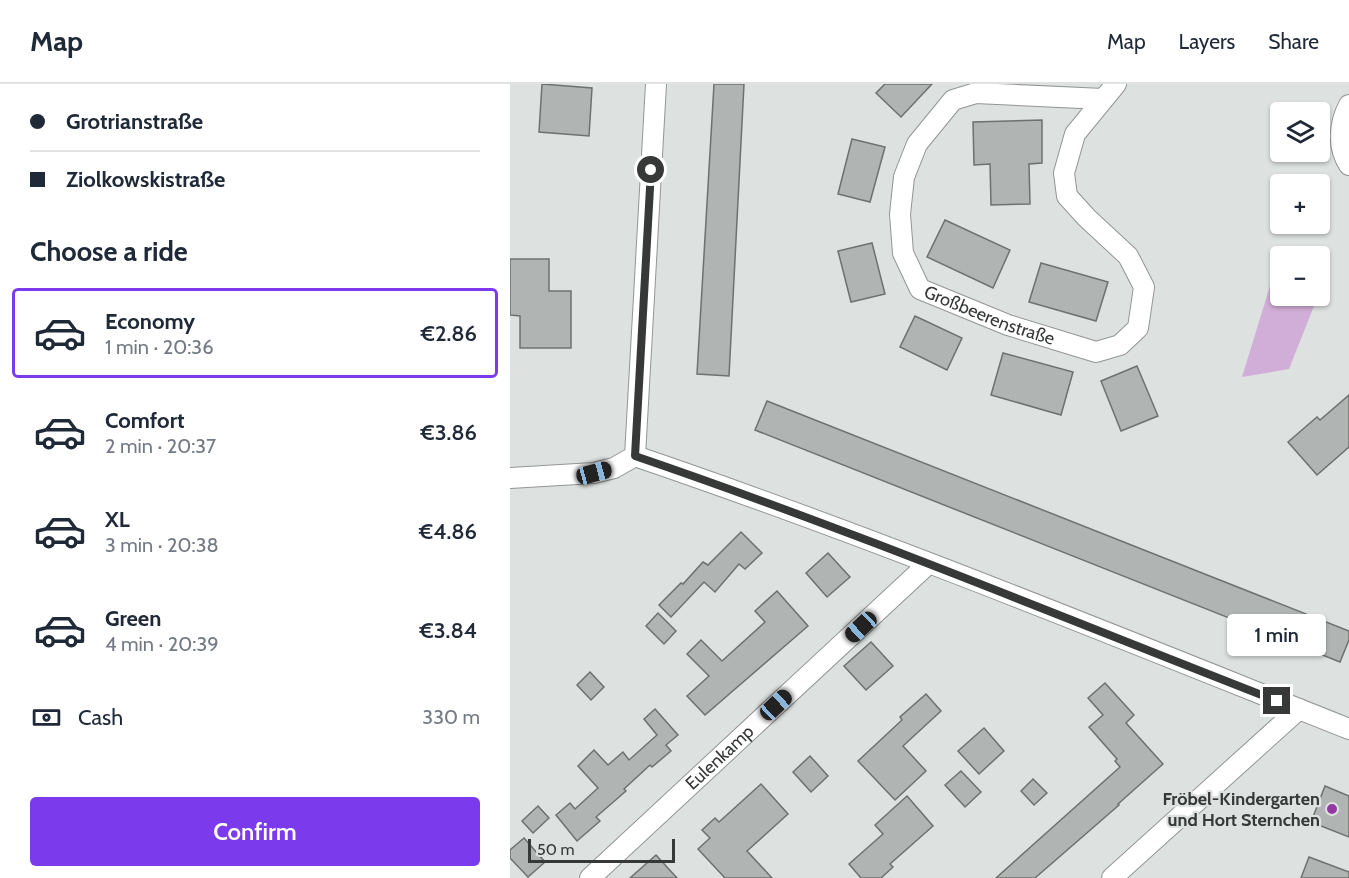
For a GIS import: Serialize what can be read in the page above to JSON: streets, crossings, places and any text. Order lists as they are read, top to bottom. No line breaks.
{"streets":{"street":["Großbeerenstraße","Eulenkamp"]},"places":["Fröbel-Kindergarten und Hort Sternchen"],"scale_bar":"50 m","page":{"header":"Map","nav":["Map","Layers","Share"],"banner":["Grotrianstraße","Ziolkowskistraße"],"map_buttons":["+","−"],"heading":"Choose a ride","list":[{"name":"Economy","note":"1 min · 20:36","value":"€2.86"},{"name":"Comfort","note":"2 min · 20:37","value":"€3.86"},{"name":"XL","note":"3 min · 20:38","value":"€4.86"},{"name":"Green","note":"4 min · 20:39","value":"€3.84"}],"bubble":"1 min","pay":["Cash","330 m"],"buttons":"Confirm","scale":"50 m"}}
